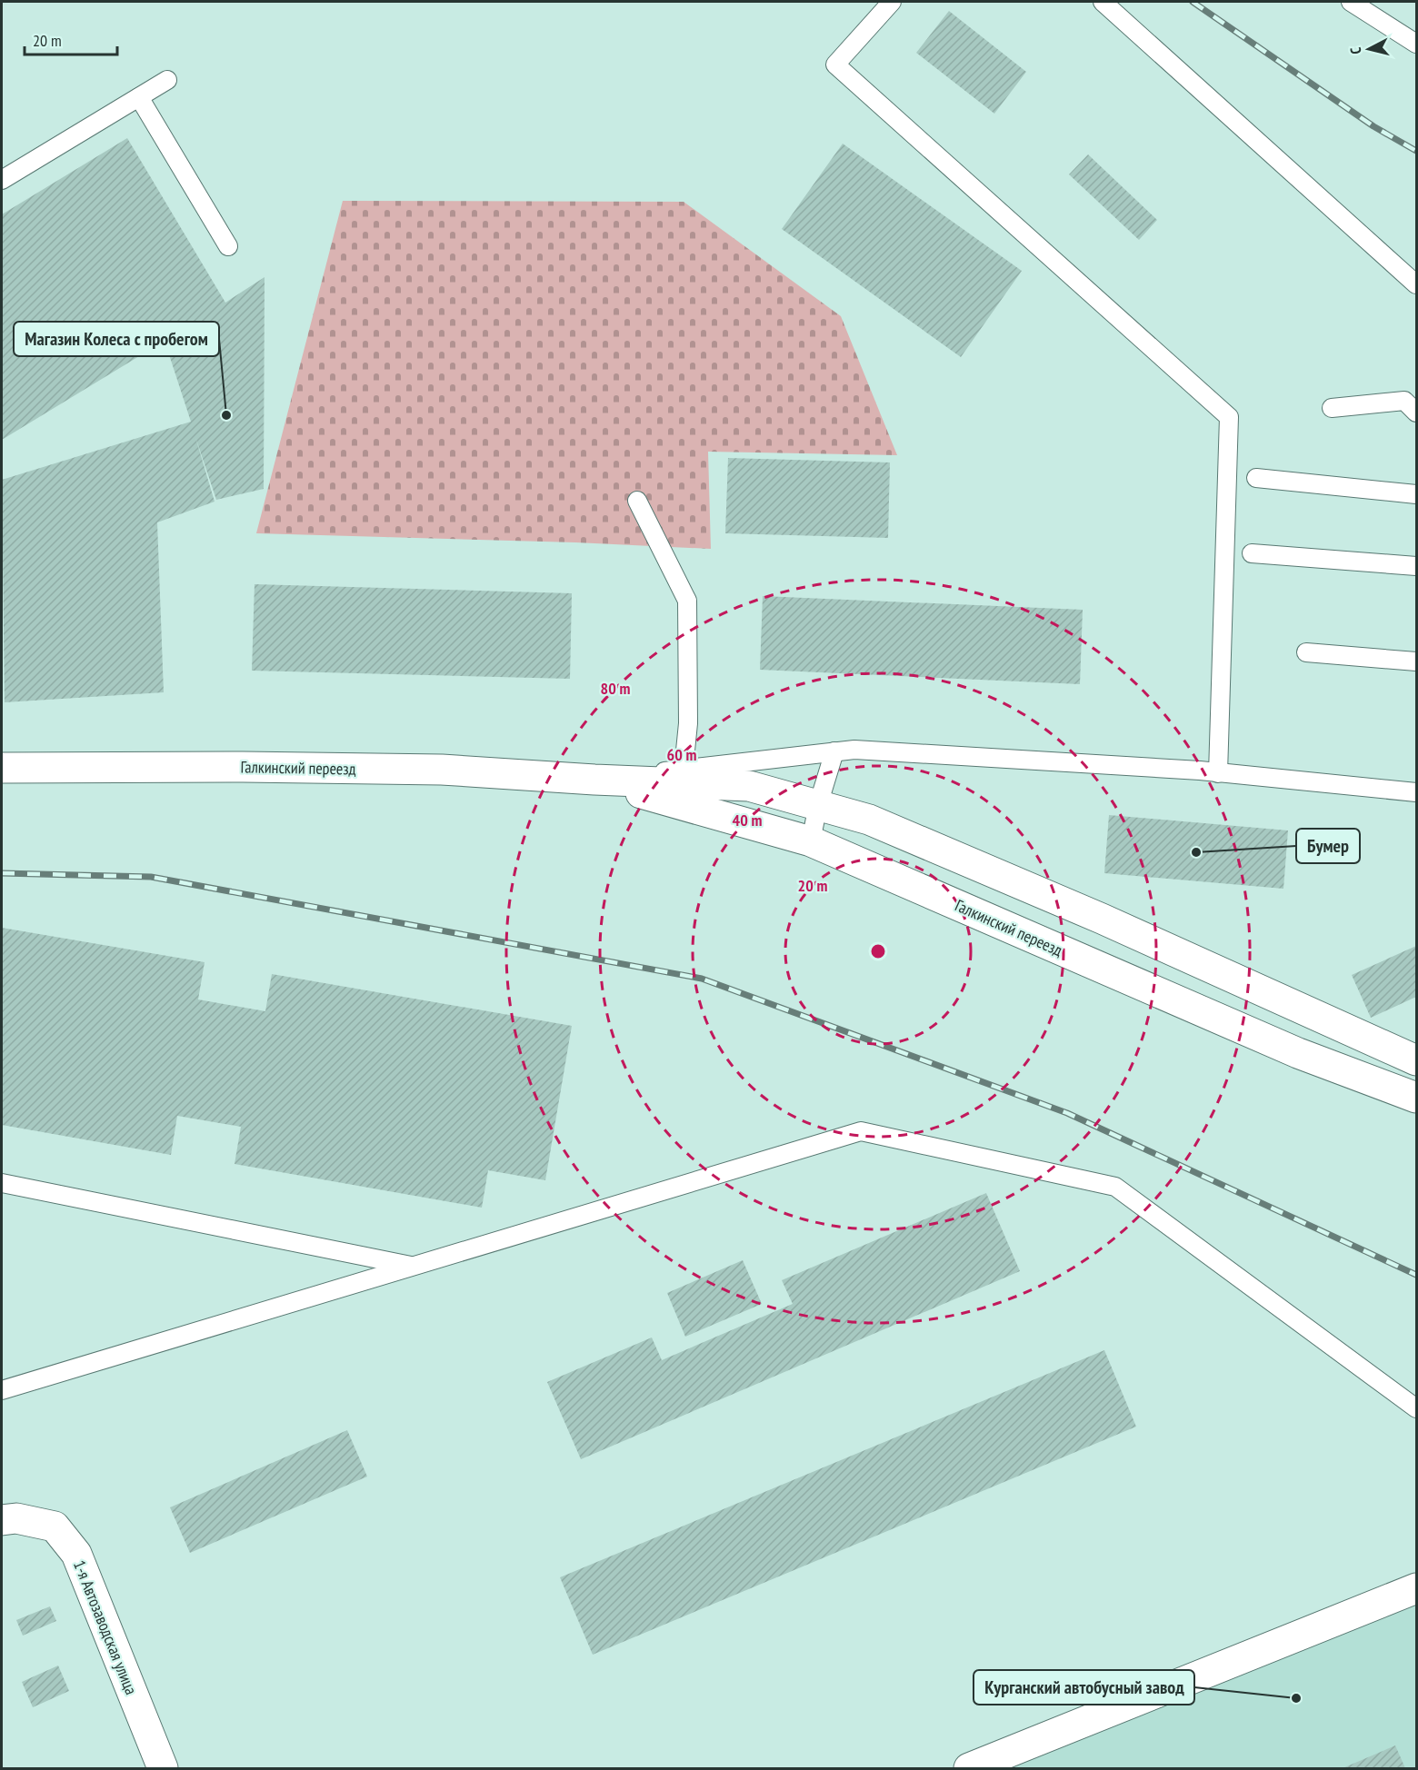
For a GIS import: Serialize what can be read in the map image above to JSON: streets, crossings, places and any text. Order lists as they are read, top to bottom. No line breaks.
{"streets":{"main road":["Галкинский переезд","1-я Автозаводская улица"]},"places":["Магазин Колеса с пробегом","Бумер","Курганский автобусный завод"],"scale_bar":"20 m","north":"left","rings":["80 m","60 m","40 m","20 m"]}
